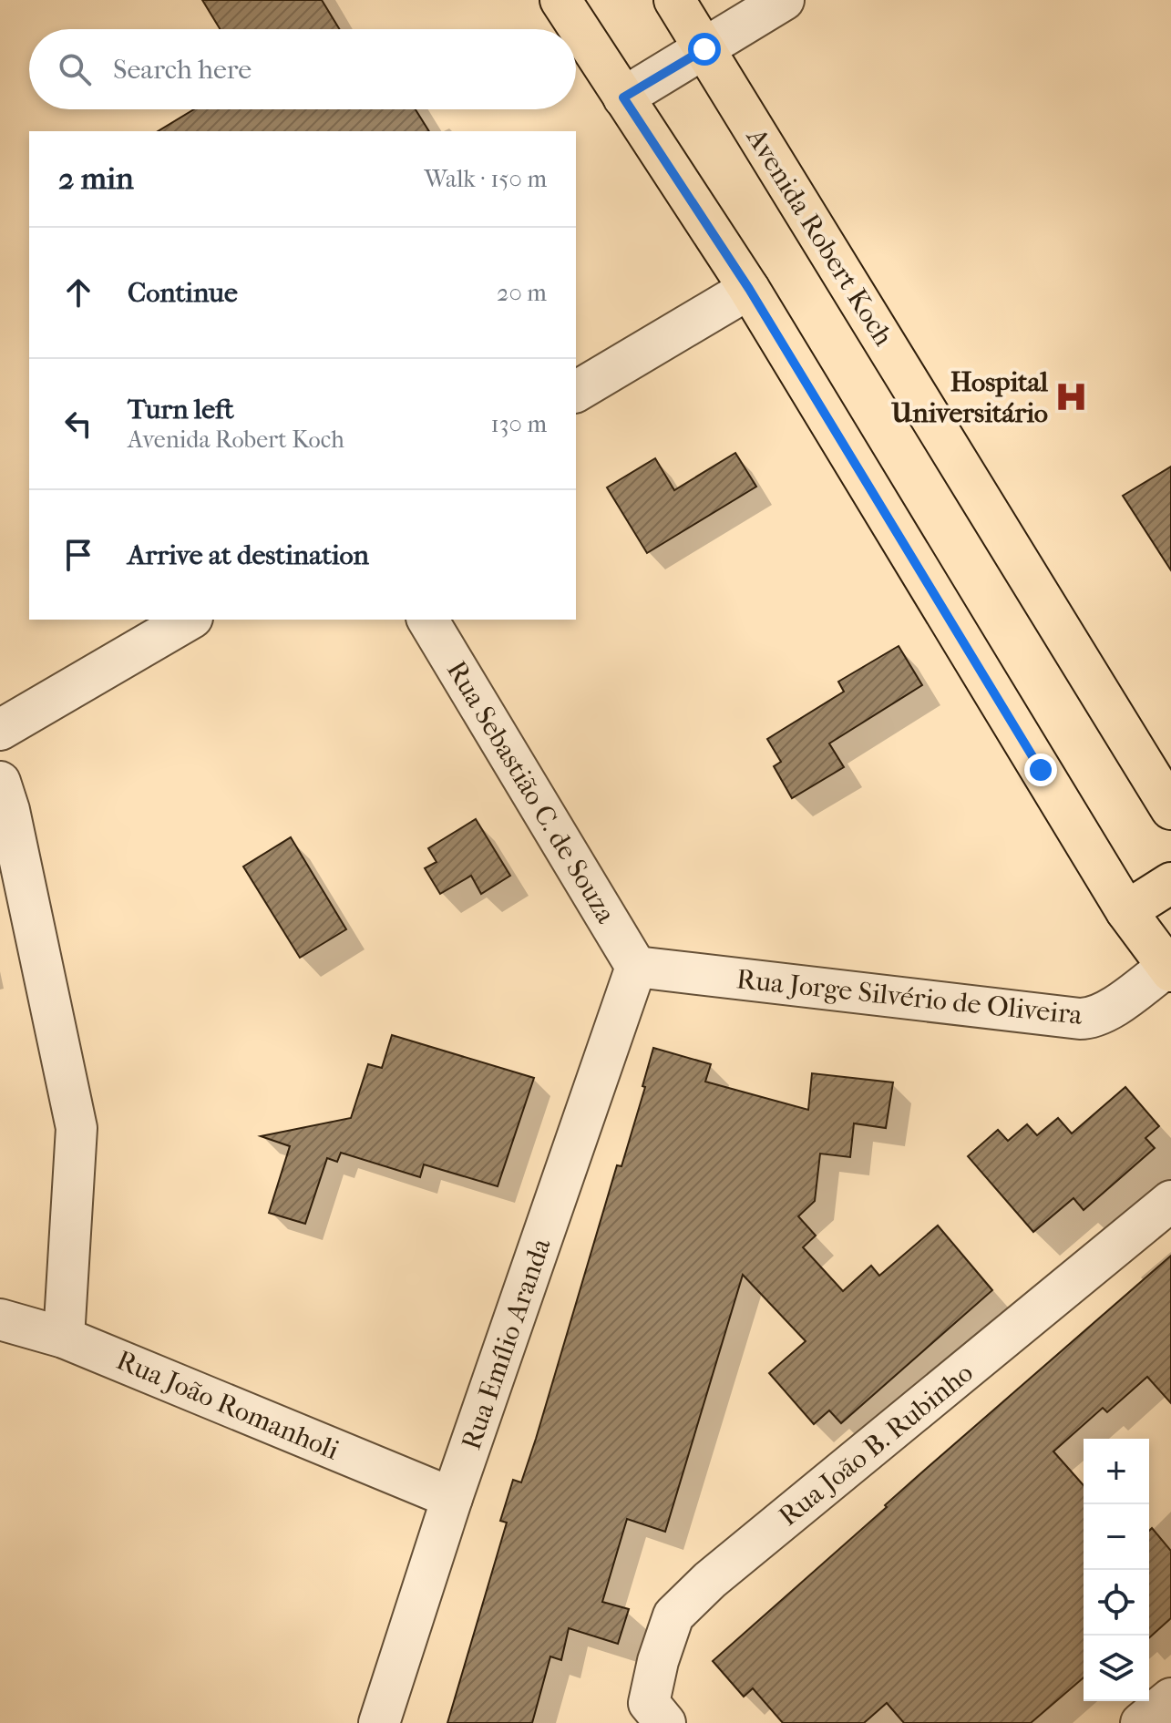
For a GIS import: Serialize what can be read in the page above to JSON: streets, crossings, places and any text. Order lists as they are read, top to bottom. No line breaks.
{"streets":{"main road":["Avenida Robert Koch"],"street":["Rua Sebastião C. de Souza","Rua Jorge Silvério de Oliveira","Rua Emílio Aranda","Rua João Romanholi","Rua João B. Rubinho"]},"crossings":[["Rua Sebastião C. de Souza","Rua Jorge Silvério de Oliveira"],["Rua Sebastião C. de Souza","Rua Emílio Aranda"],["Rua Jorge Silvério de Oliveira","Rua Emílio Aranda"],["Rua Emílio Aranda","Rua João Romanholi"]],"places":{"hospital":["Hospital Universitário"]},"page":{"search":"Search here","heading":["2 min","Walk · 150 m"],"list":[["Continue","20 m"],["Turn left","Avenida Robert Koch","130 m"],"Arrive at destination"],"map_buttons":["+","−"]}}
